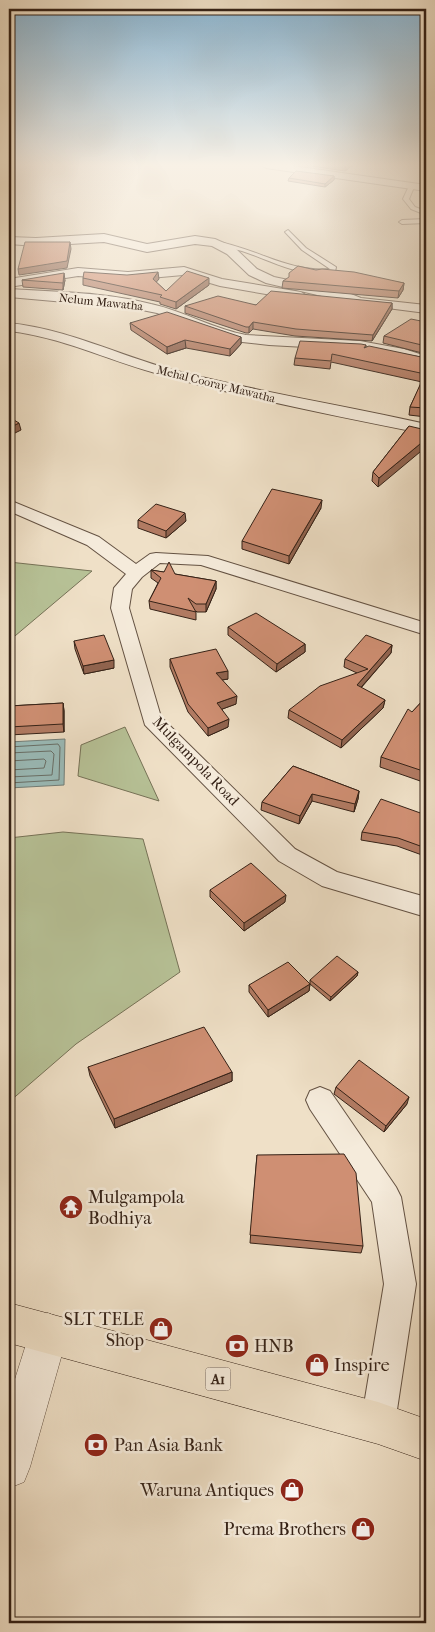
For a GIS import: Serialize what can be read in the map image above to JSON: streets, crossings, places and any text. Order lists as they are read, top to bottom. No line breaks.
{"streets":{"highway":["A1"],"street":["Nelum Mawatha","Mehal Cooray Mawatha","Mulgampola Road"]},"places":{"temple":["Mulgampola Bodhiya"],"shop":["SLT TELE Shop","Inspire","Waruna Antiques","Prema Brothers"],"bank":["HNB","Pan Asia Bank"]}}
